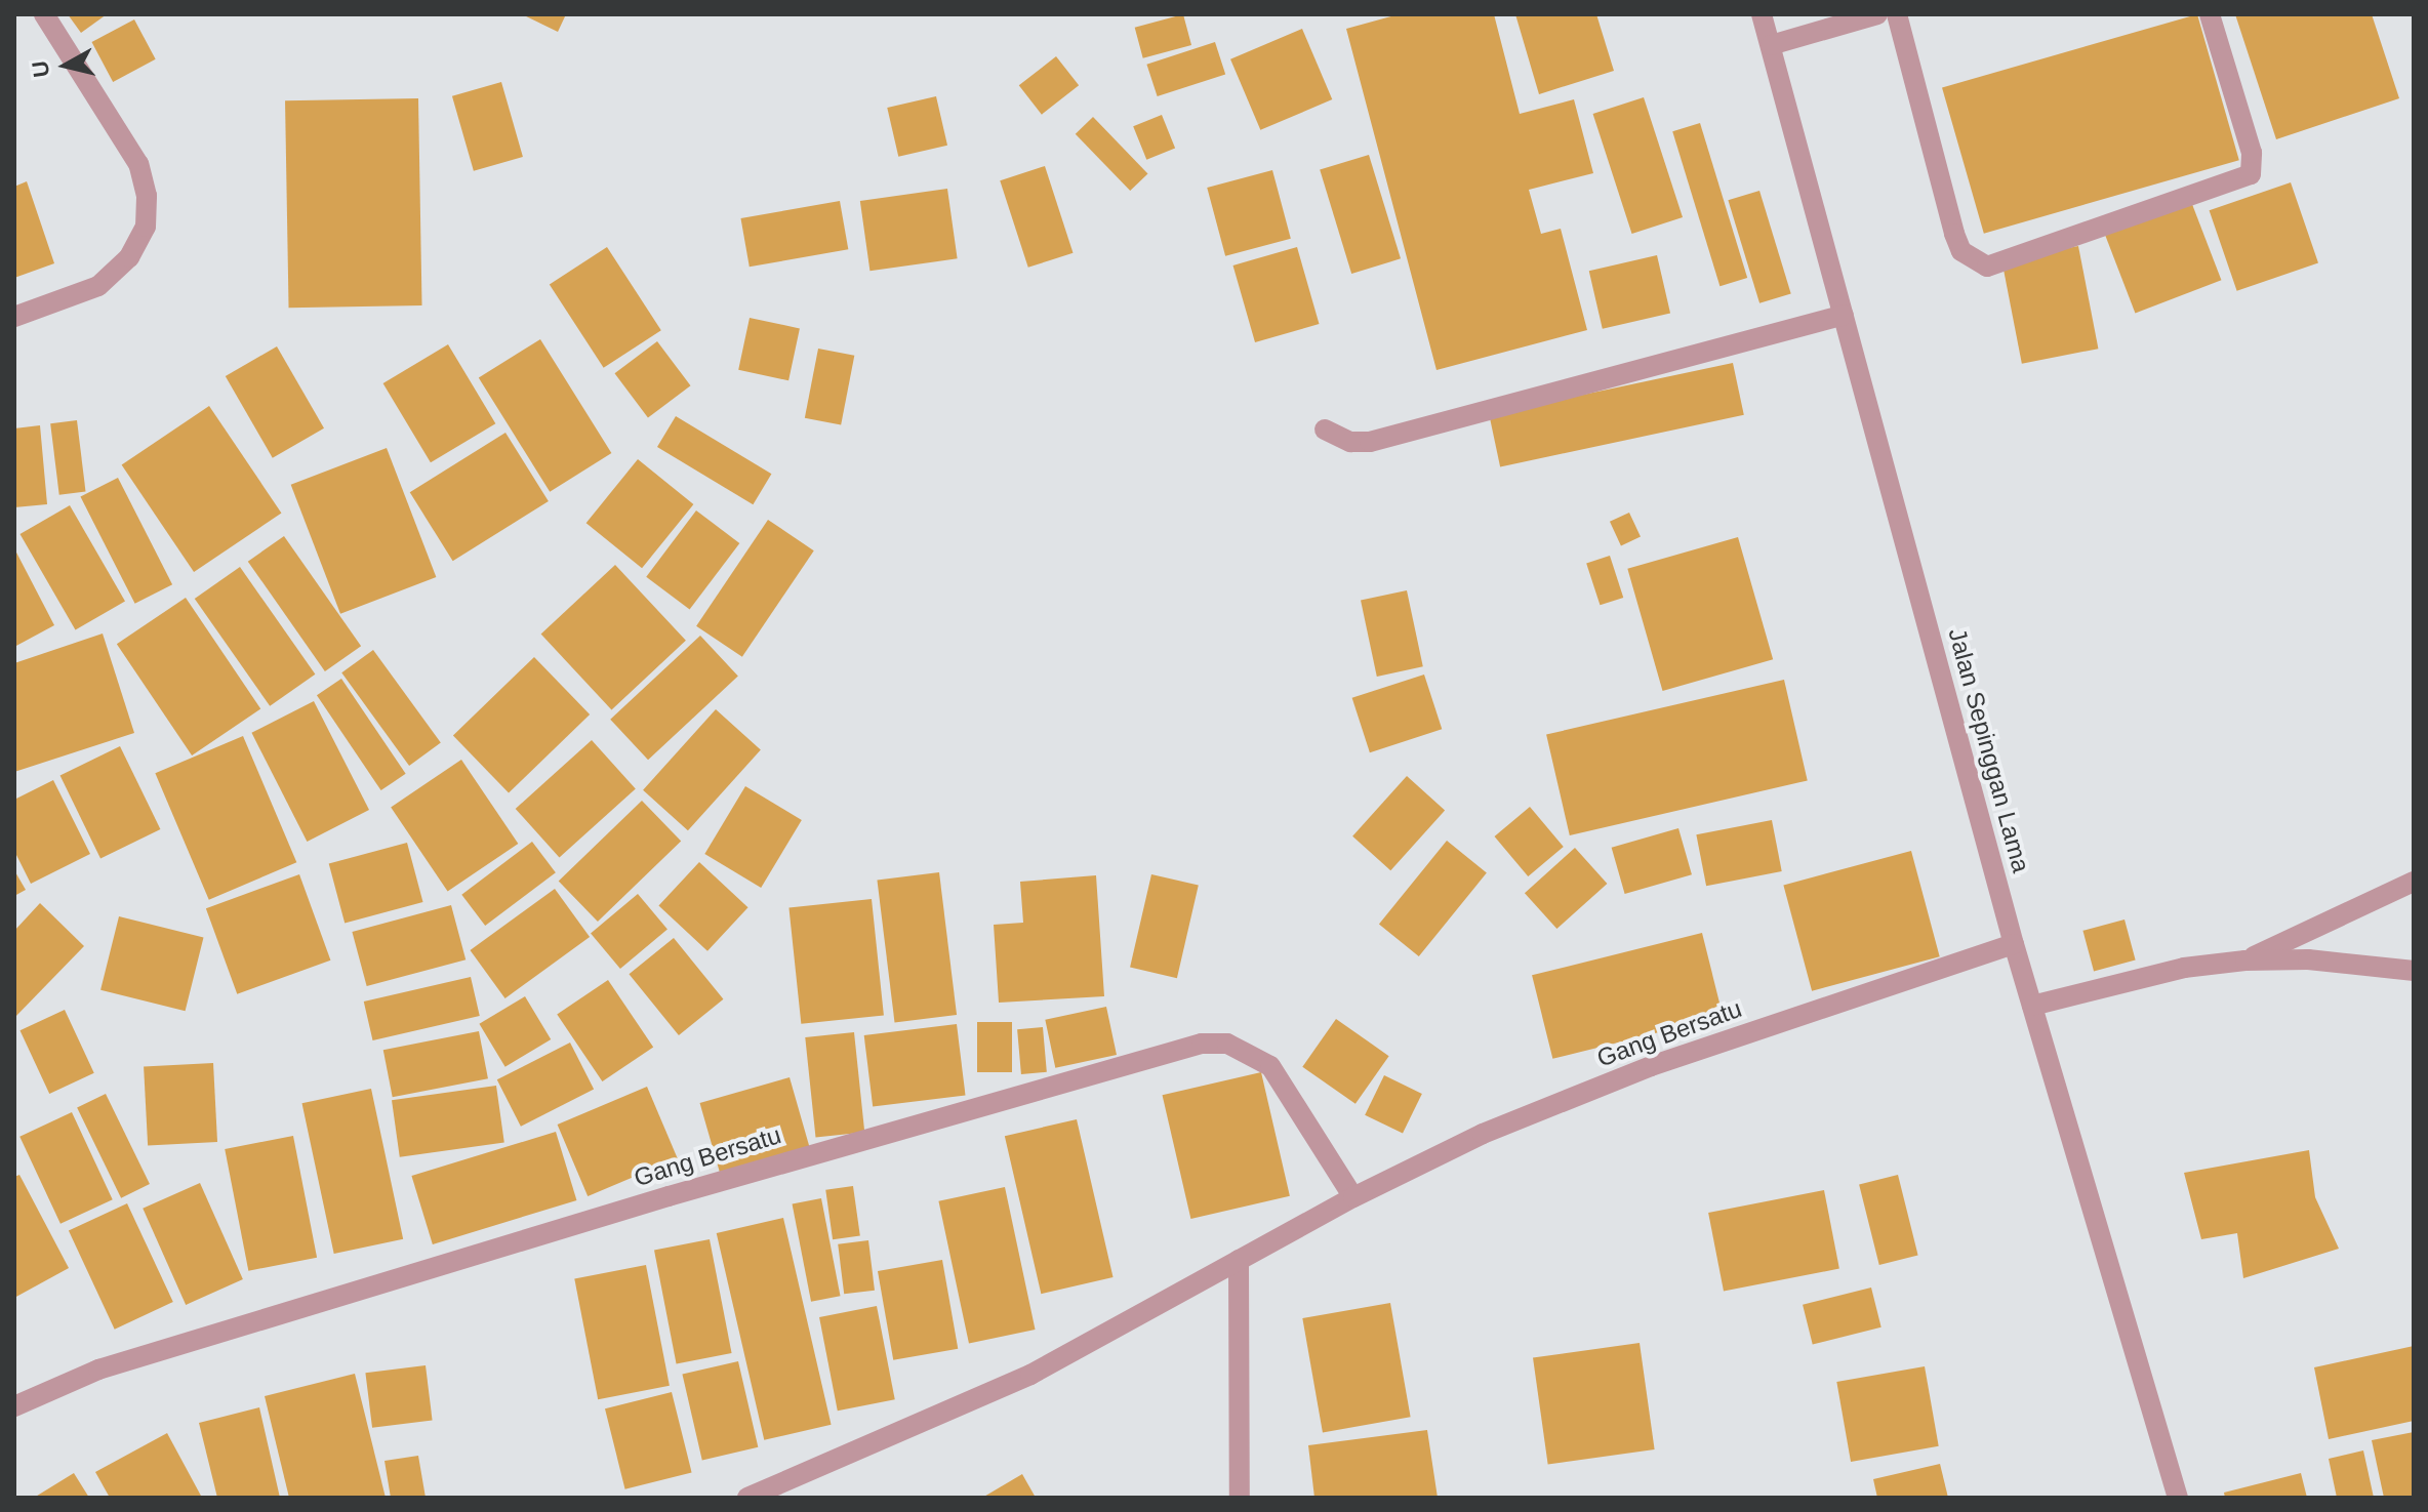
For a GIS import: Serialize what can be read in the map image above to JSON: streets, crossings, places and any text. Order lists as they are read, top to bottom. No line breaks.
{"streets":{"street":["Jalan Sepinggan Lama","Gang Bersatu"]},"crossings":[["Jalan Sepinggan Lama","Gang Bersatu"]],"north":"left"}
